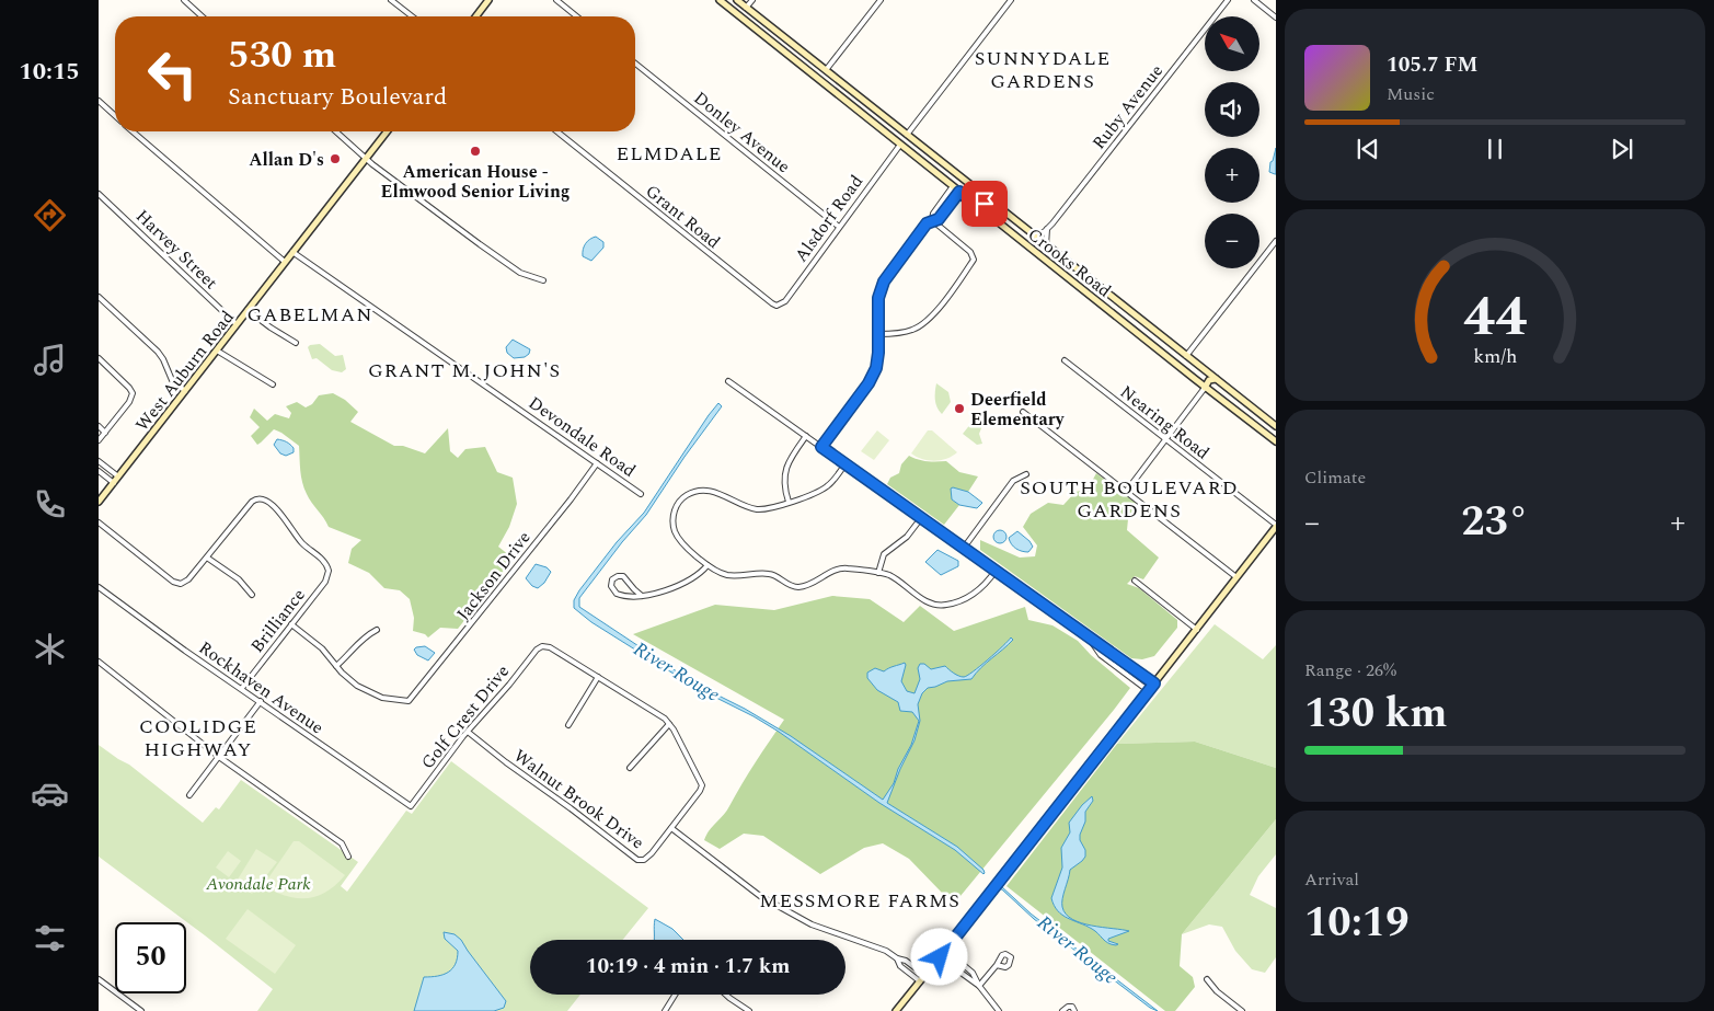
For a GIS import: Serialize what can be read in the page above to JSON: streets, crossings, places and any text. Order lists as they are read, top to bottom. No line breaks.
{"streets":{"main road":["Crooks Road","West Auburn Road"],"street":["Ruby Avenue","Donley Avenue","Grant Road","Alsdorf Road","Harvey Street","Nearing Road","Devondale Road","Jackson Drive","Brilliance","Rockhaven Avenue","Golf Crest Drive","Walnut Brook Drive"]},"crossings":[["Donley Avenue","Alsdorf Road"],["Grant Road","Alsdorf Road"],["Alsdorf Road","Crooks Road"],["Harvey Street","West Auburn Road"],["West Auburn Road","Devondale Road"],["Devondale Road","Jackson Drive"],["Brilliance","Rockhaven Avenue"],["Rockhaven Avenue","Golf Crest Drive"],["Golf Crest Drive","Walnut Brook Drive"]],"districts":["SUNNYDALE GARDENS","ELMDALE","GABELMAN","GRANT M. JOHN'S","SOUTH BOULEVARD GARDENS","COOLIDGE HIGHWAY","MESSMORE FARMS"],"water":["River Rouge"],"parks":["Avondale Park"],"places":["American House - Elmwood Senior Living","Allan D's","Deerfield Elementary"],"north":"top left","page":{"tabs":"10:15","map_buttons":["+","−"],"turn":["530 m","Sanctuary Boulevard"],"song":["105.7 FM","Music"],"tile":["Climate",["Range · 26%","130 km"],["Arrival","10:19"]],"heat":["−","23°","+"],"limit":"50","trip":"10:19 · 4 min · 1.7 km","gauge":["44","km/h"]}}
